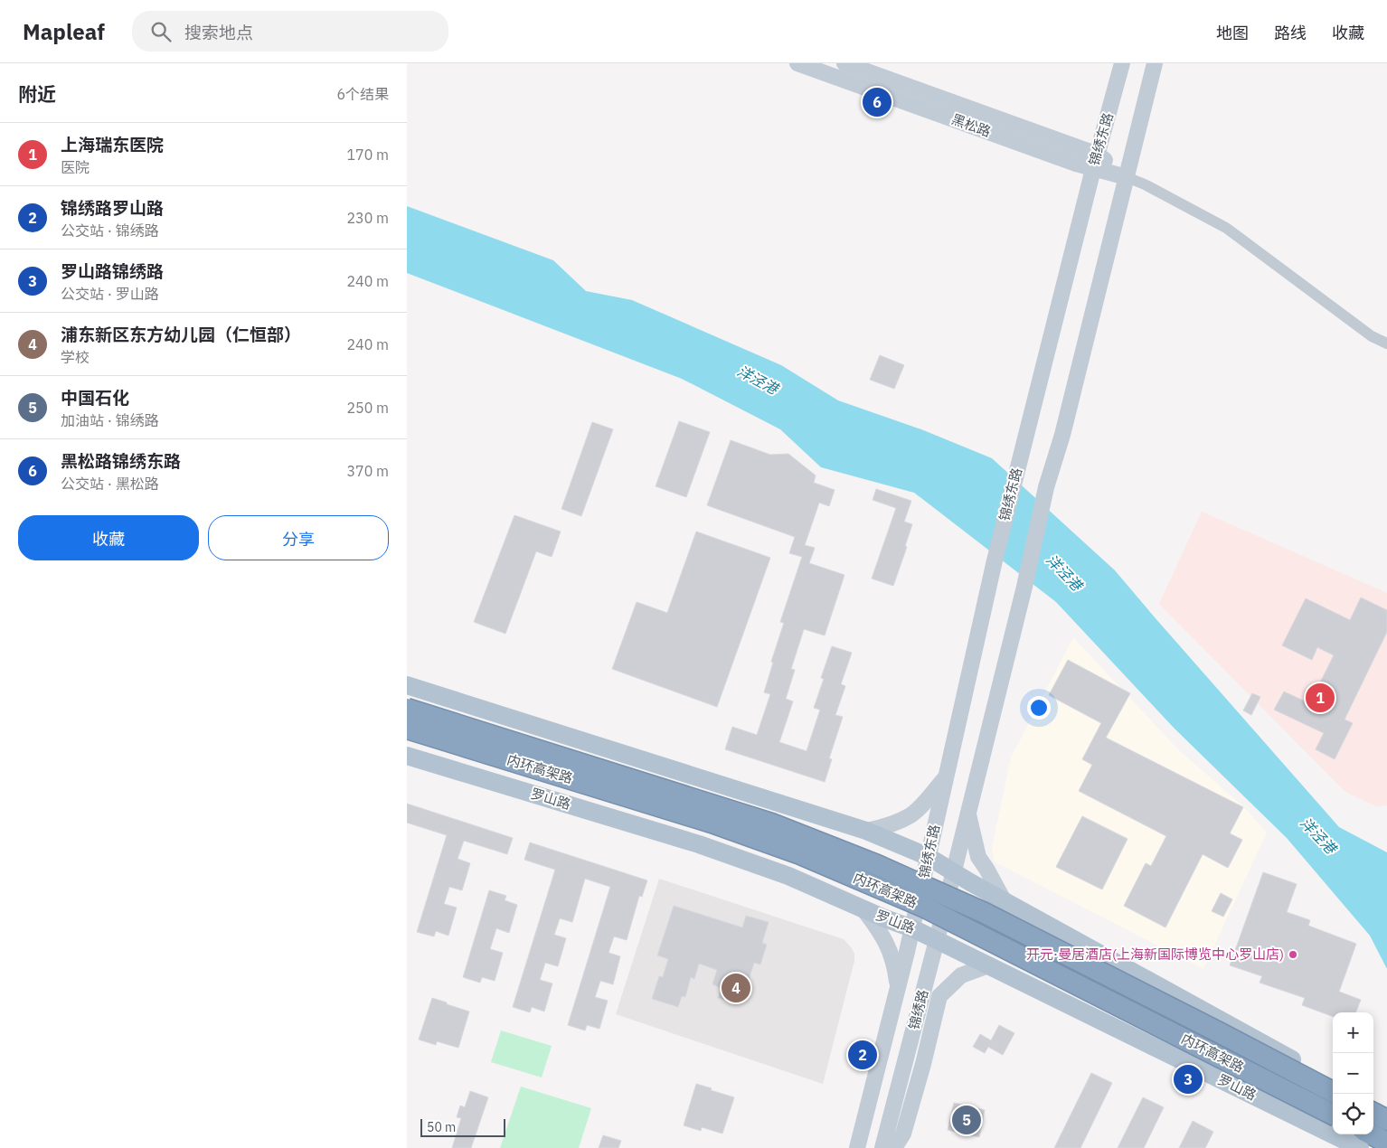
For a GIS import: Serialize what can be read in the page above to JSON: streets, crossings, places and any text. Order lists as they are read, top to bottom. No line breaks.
{"streets":{"highway":["内环高架路"],"main road":["黑松路","锦绣东路","罗山路","锦绣路"]},"crossings":[["黑松路","锦绣东路"],["锦绣东路","罗山路"],["锦绣东路","锦绣路"],["罗山路","锦绣路"]],"water":["洋泾港"],"places":["开元·曼居酒店(上海新国际博览中心罗山店)"],"scale_bar":"50 m","page":{"header":"Mapleaf","search":"搜索地点","nav":["地图","路线","收藏"],"heading":["附近","6个结果"],"pins":["6","1","4","2","3","5"],"list":[{"mark":"1","name":"上海瑞东医院","note":"医院","value":"170 m"},{"mark":"2","name":"锦绣路罗山路","note":"公交站 · 锦绣路","value":"230 m"},{"mark":"3","name":"罗山路锦绣路","note":"公交站 · 罗山路","value":"240 m"},{"mark":"4","name":"浦东新区东方幼儿园（仁恒部）","note":"学校","value":"240 m"},{"mark":"5","name":"中国石化","note":"加油站 · 锦绣路","value":"250 m"},{"mark":"6","name":"黑松路锦绣东路","note":"公交站 · 黑松路","value":"370 m"}],"buttons":["收藏","分享"],"map_buttons":["+","−"],"scale":"50 m"}}
